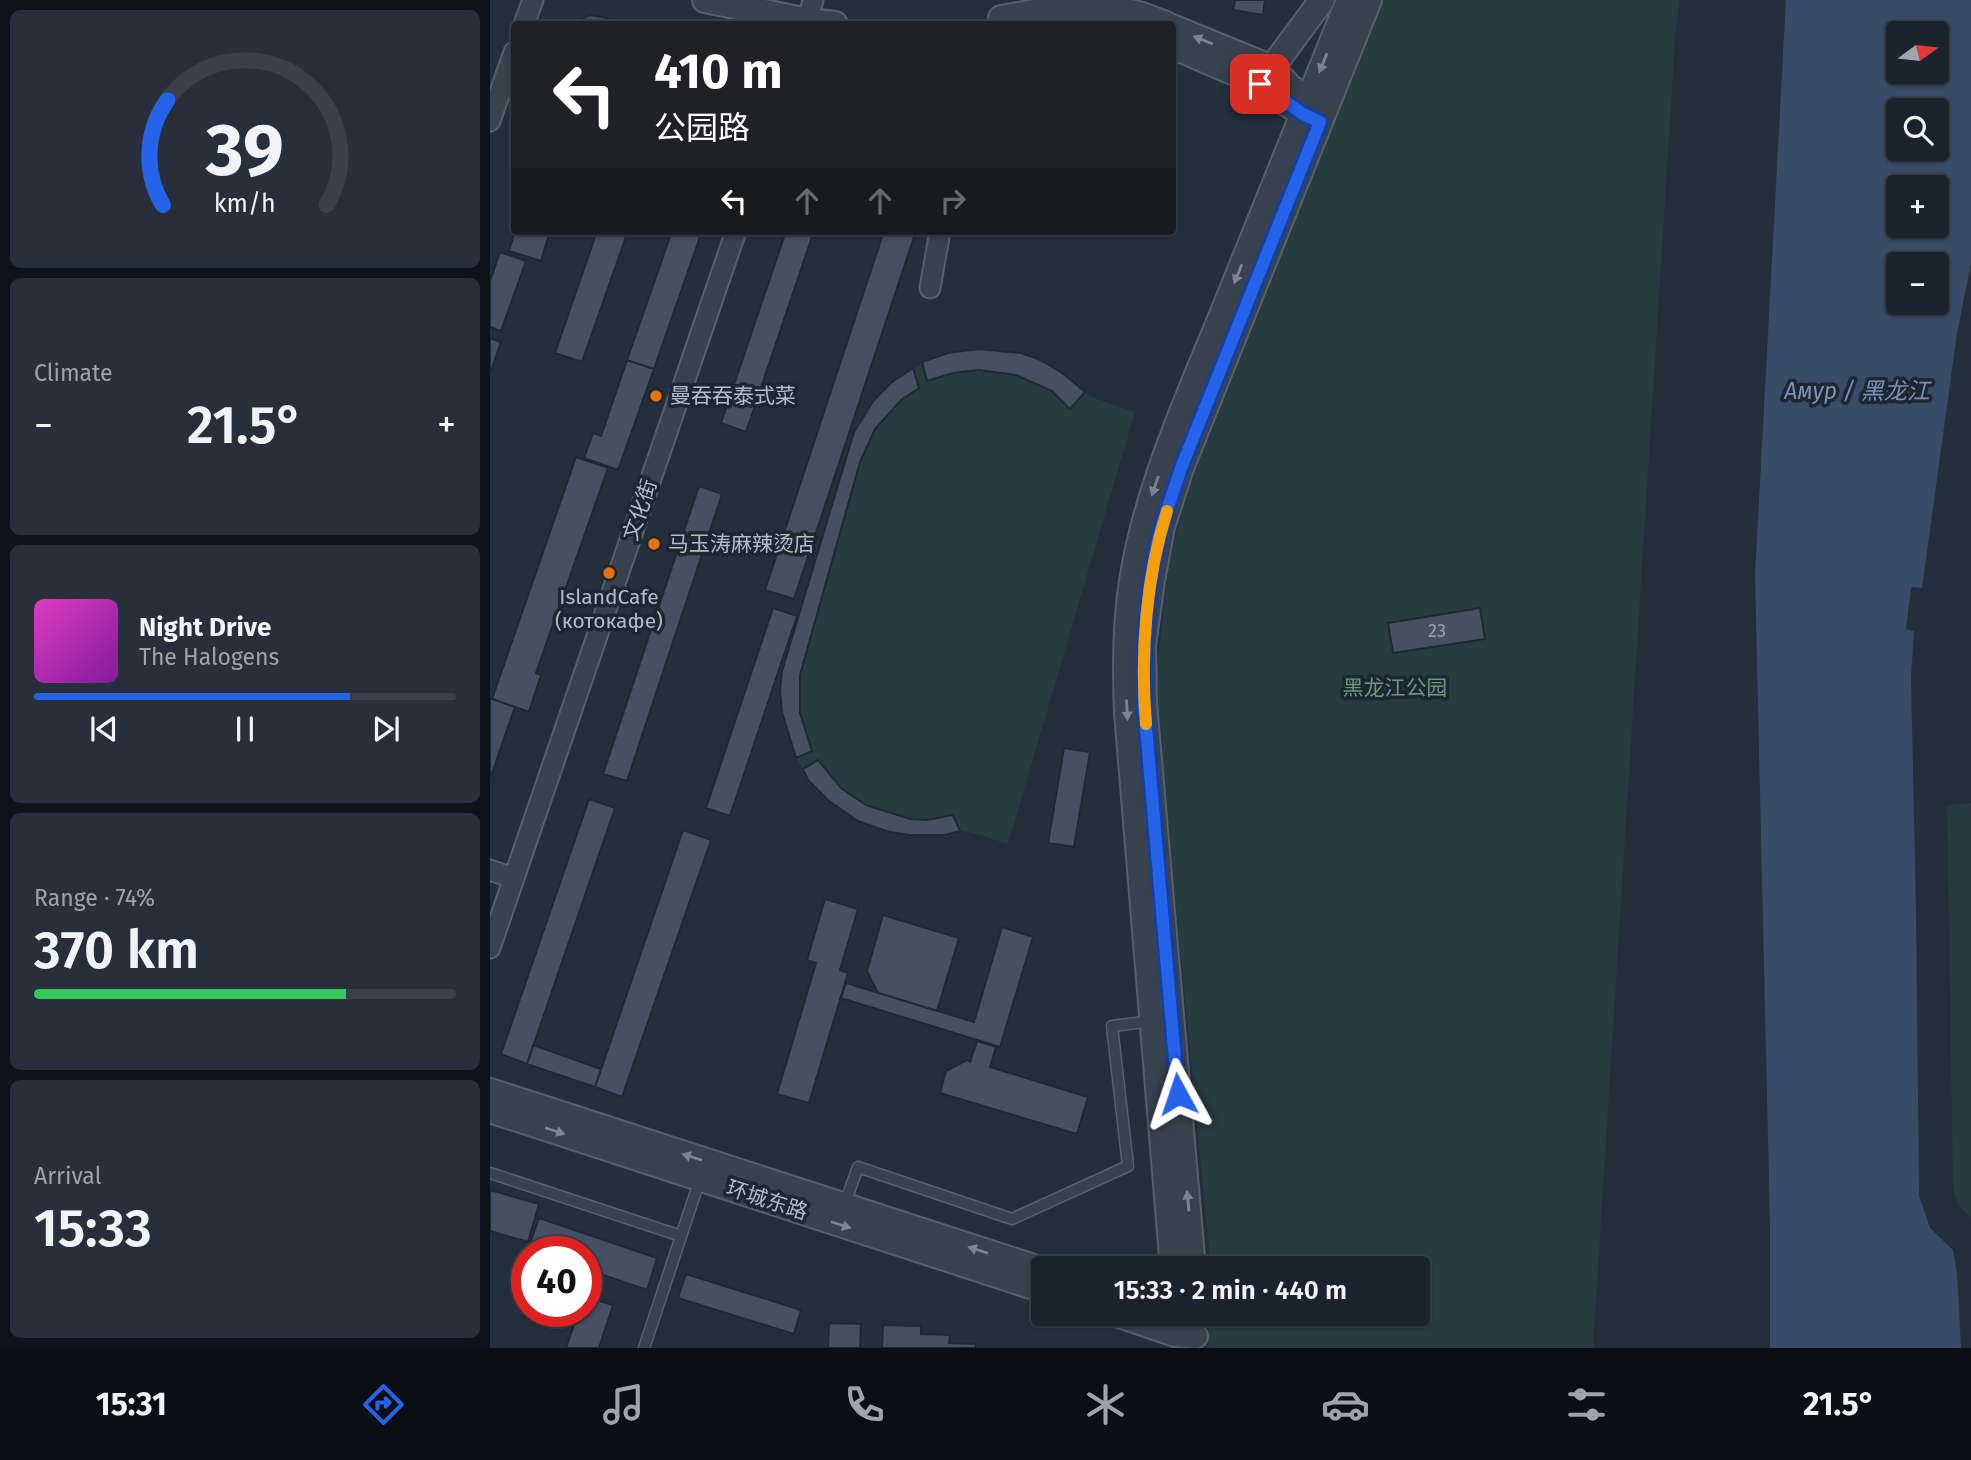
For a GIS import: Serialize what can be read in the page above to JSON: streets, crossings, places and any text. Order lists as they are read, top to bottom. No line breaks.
{"streets":{"street":["文化街","环城东路"]},"water":["Амур / 黑龙江"],"parks":["黑龙江公园"],"places":["曼吞吞泰式菜","马玉涛麻辣烫店","IslandCafe (котокафе)"],"house_numbers":["23"],"north":"right","page":{"map_buttons":["+","−"],"turn":["410 m","公园路"],"tile":["Climate",["Range · 74%","370 km"],["Arrival","15:33"]],"heat":["−","21.5°","+"],"song":["Night Drive","The Halogens"],"limit":"40","trip":"15:33 · 2 min · 440 m","tabs":["15:31","21.5°"],"gauge":["39","km/h"]}}
